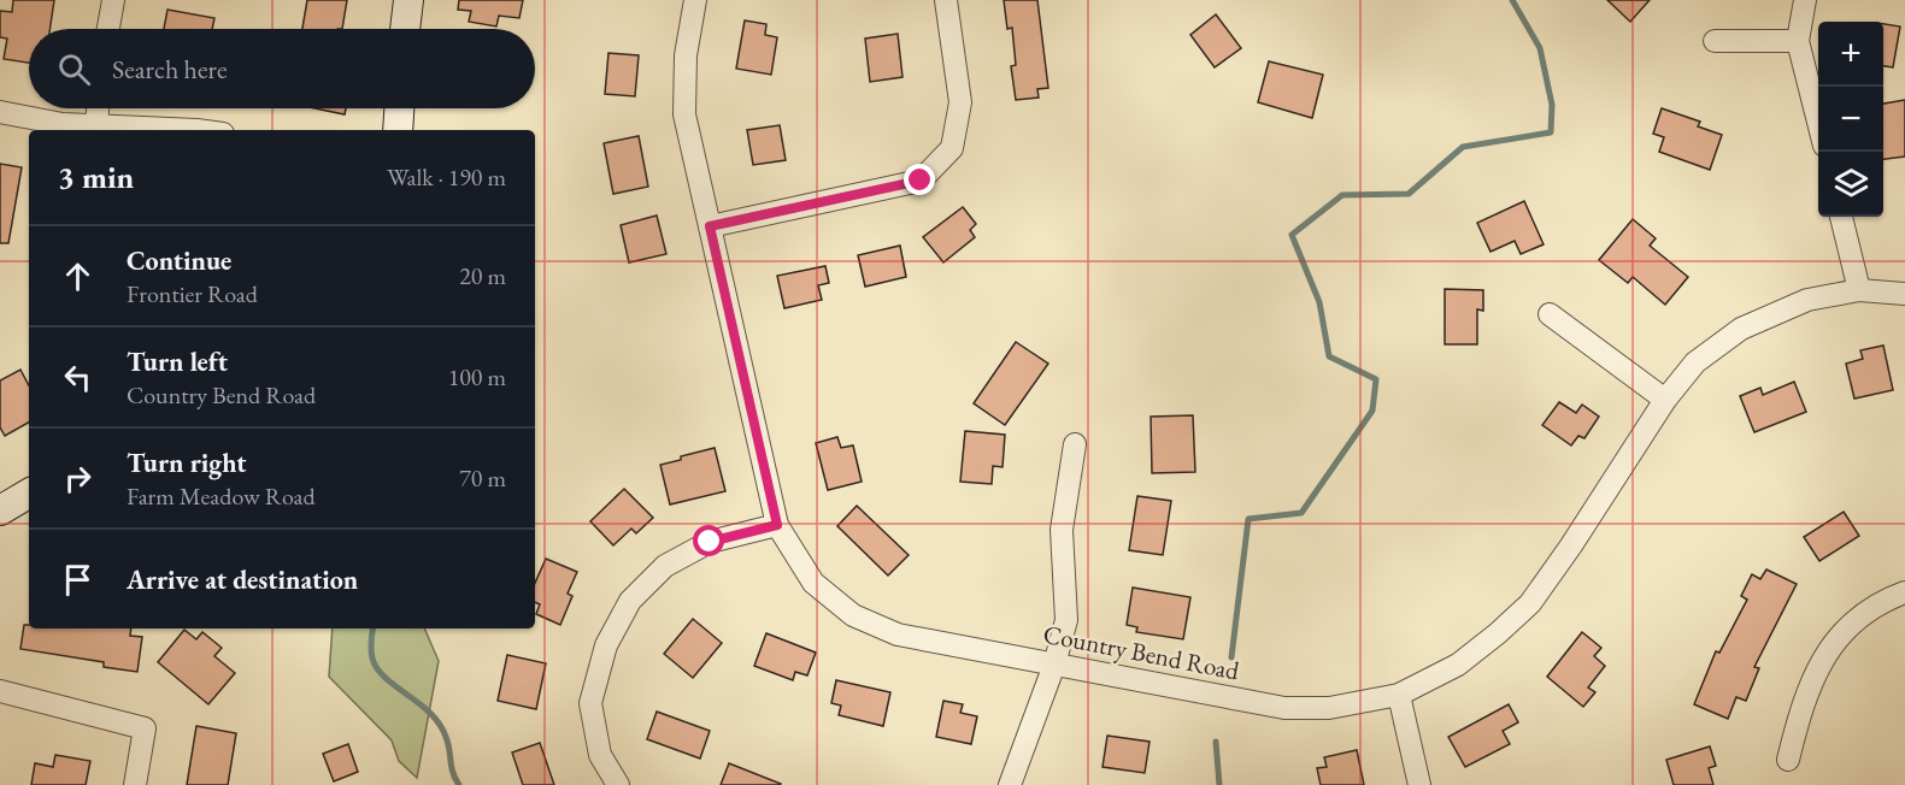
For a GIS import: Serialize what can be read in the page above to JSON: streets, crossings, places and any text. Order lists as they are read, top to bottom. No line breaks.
{"streets":{"street":["Country Bend Road"]},"page":{"map_buttons":["+","−"],"search":"Search here","heading":["3 min","Walk · 190 m"],"list":[["Continue","Frontier Road","20 m"],["Turn left","Country Bend Road","100 m"],["Turn right","Farm Meadow Road","70 m"],"Arrive at destination"]}}
